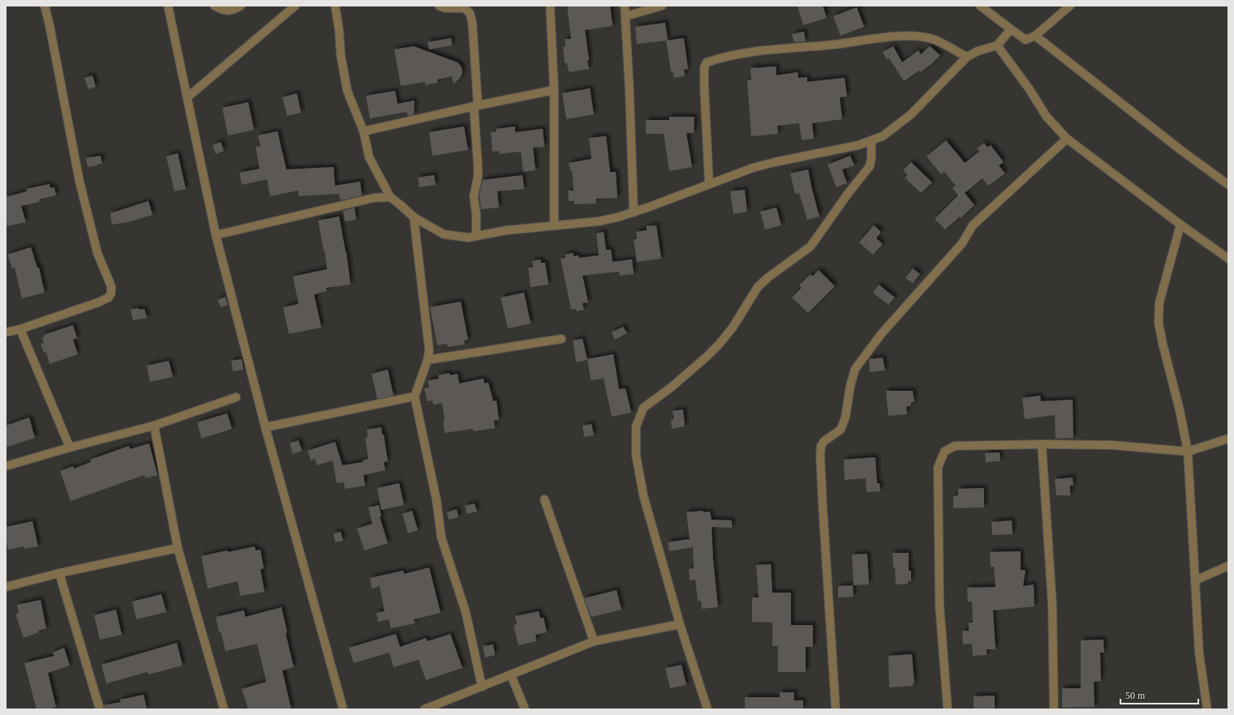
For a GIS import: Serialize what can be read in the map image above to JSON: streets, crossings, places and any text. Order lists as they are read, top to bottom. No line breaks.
{"scale_bar":"50 m"}
